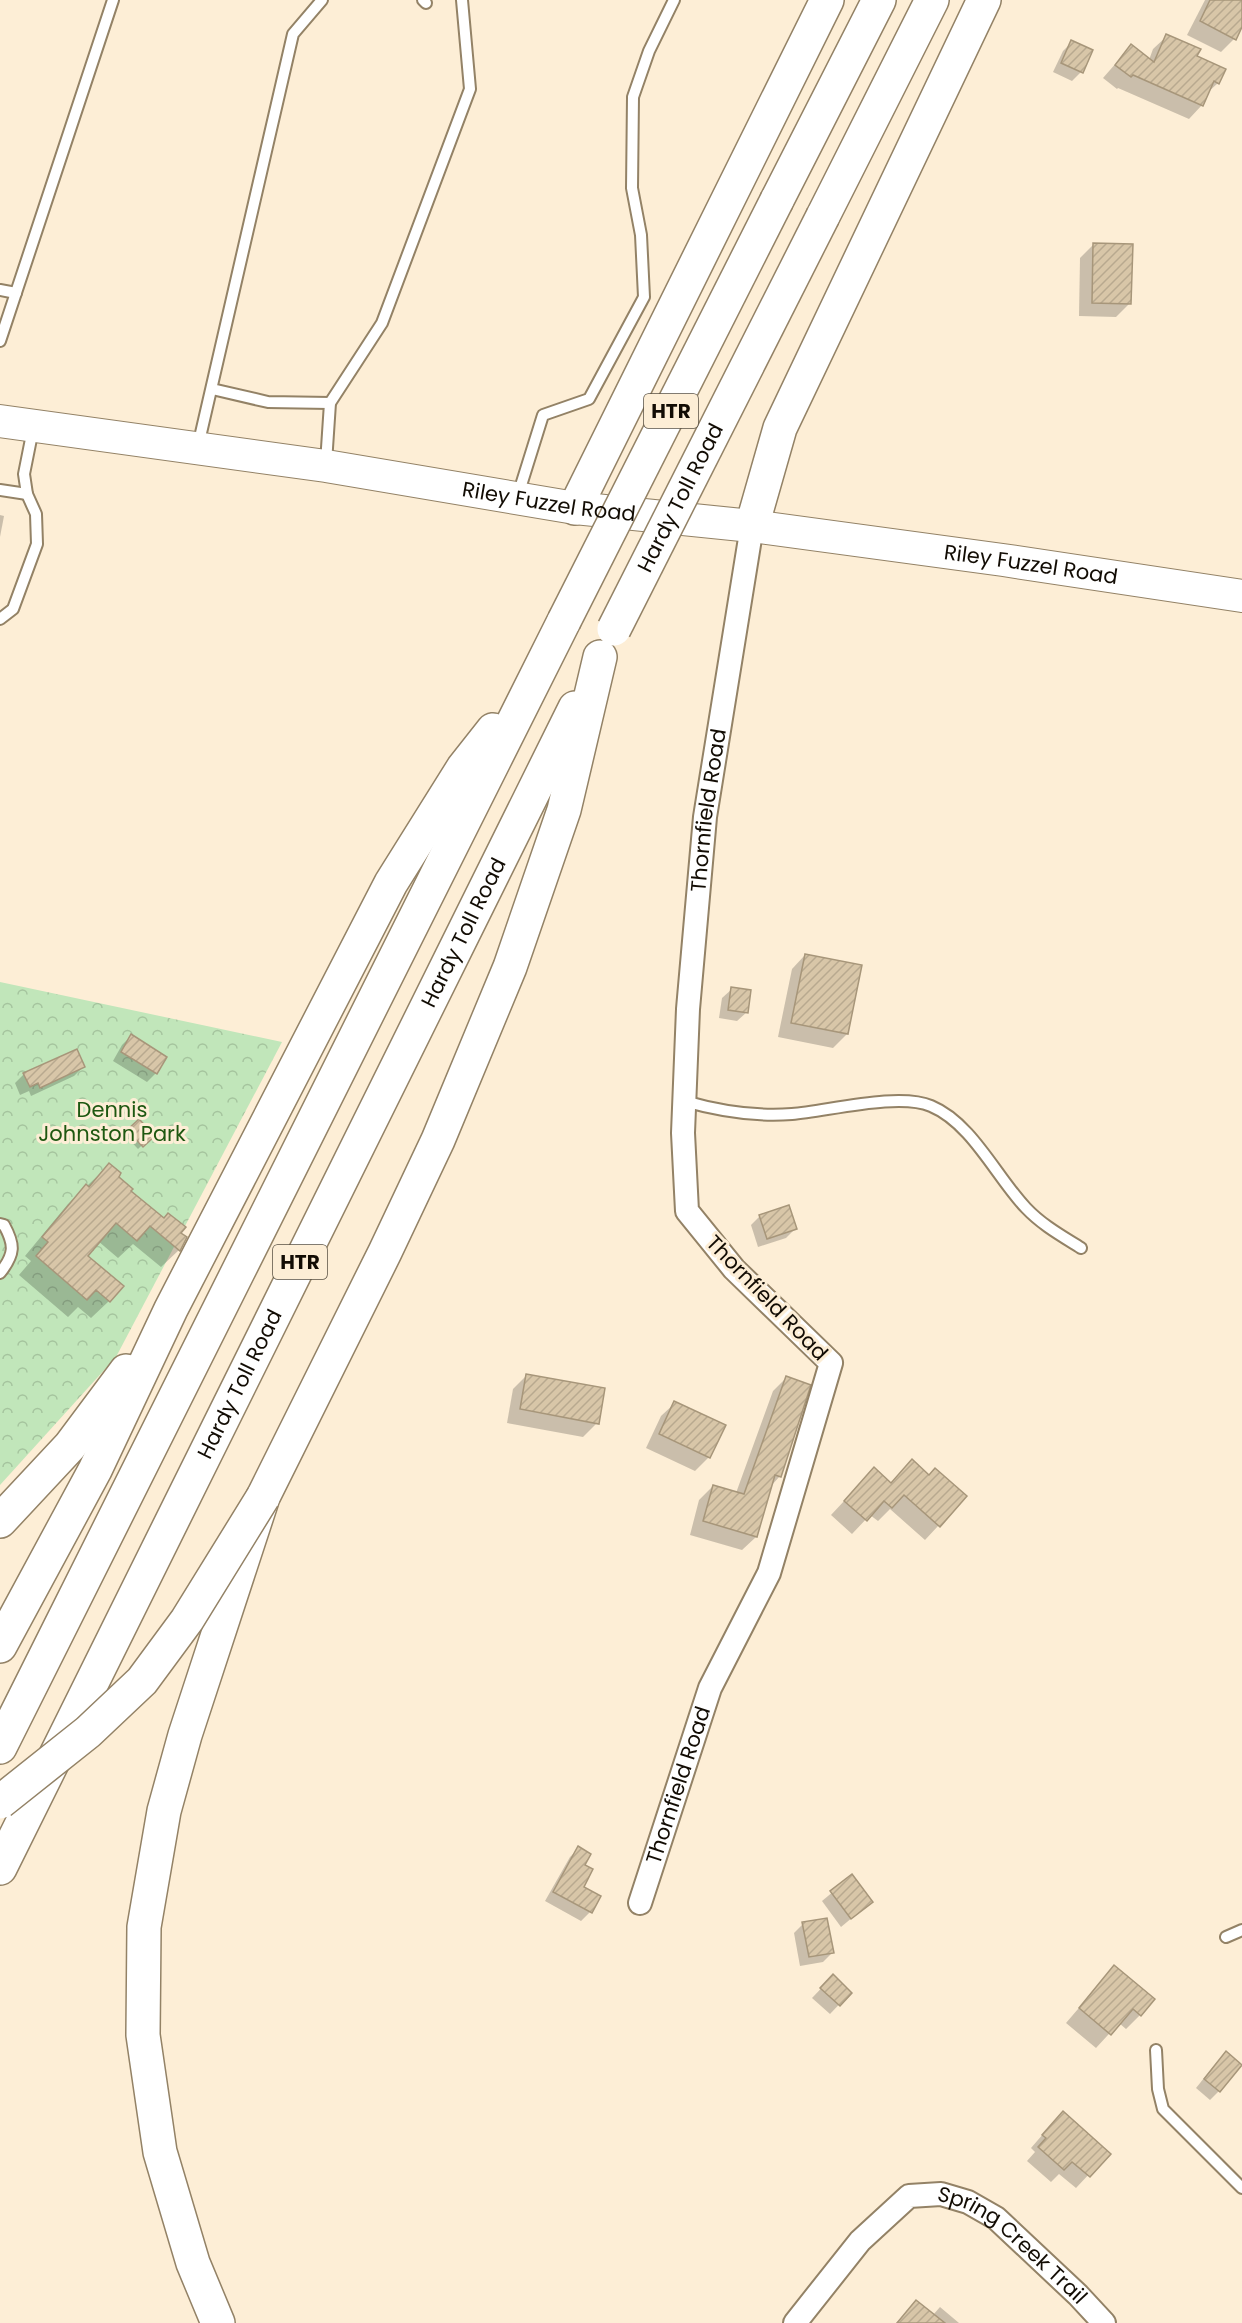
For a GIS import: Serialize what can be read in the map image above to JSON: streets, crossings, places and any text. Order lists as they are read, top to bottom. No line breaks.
{"streets":{"highway":["HTR","Hardy Toll Road"],"main road":["Riley Fuzzel Road"],"street":["Thornfield Road","Spring Creek Trail"]},"crossings":[["Riley Fuzzel Road","Thornfield Road"]],"parks":["Dennis Johnston Park"]}
